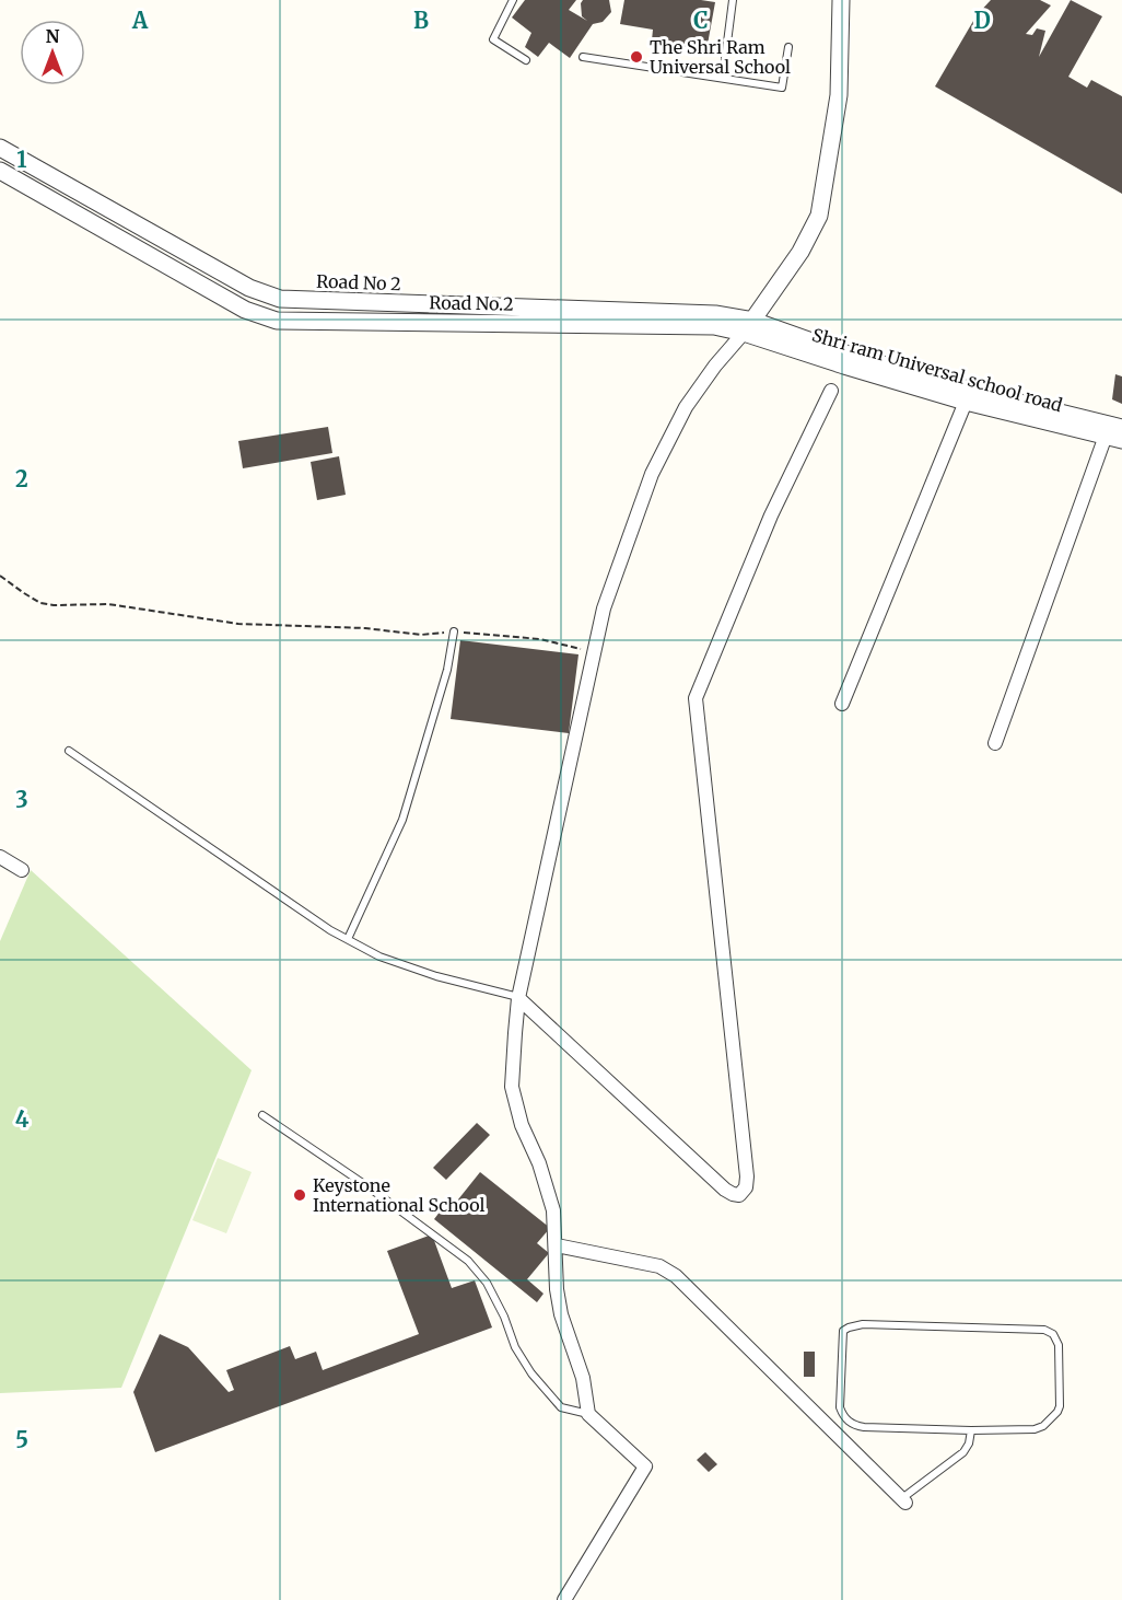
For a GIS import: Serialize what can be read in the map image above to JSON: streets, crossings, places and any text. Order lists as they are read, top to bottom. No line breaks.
{"streets":{"street":["Road No 2","Road No.2","Shri ram Universal school road"]},"crossings":[["Road No 2","Road No.2"],["Road No 2","Shri ram Universal school road"],["Road No.2","Shri ram Universal school road"]],"places":["The Shri Ram Universal School","Keystone International School"],"north":"top","grid":{"columns":["A","B","C","D"],"rows":["1","2","3","4","5"]}}
